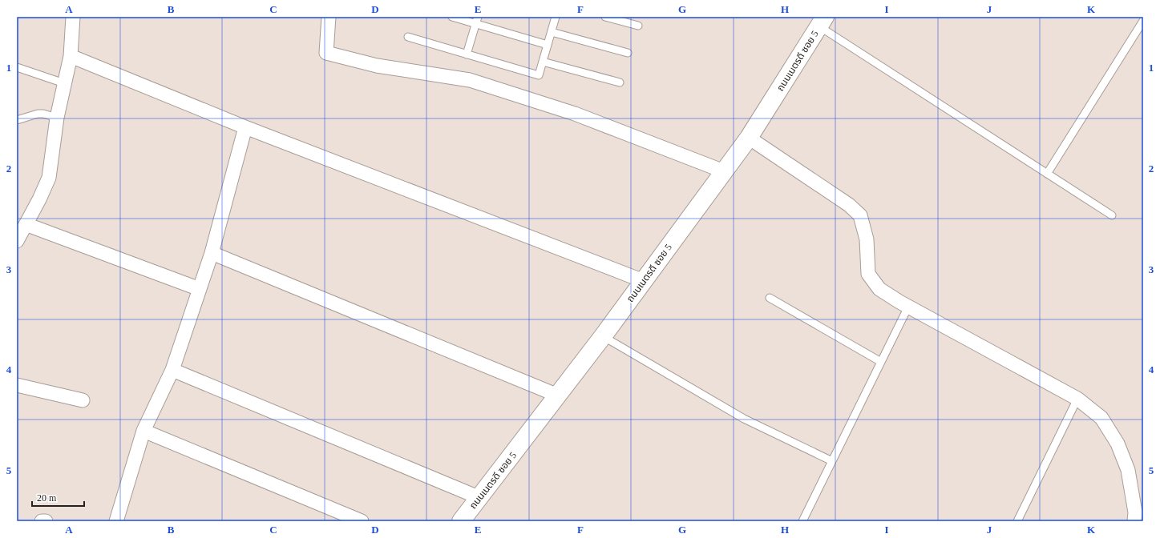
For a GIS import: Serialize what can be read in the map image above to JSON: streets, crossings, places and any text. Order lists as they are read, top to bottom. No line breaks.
{"streets":{"street":["ถนนเนตรดี ซอย 5"]},"scale_bar":"20 m","grid":{"columns":["A","B","C","D","E","F","G","H","I","J","K"],"rows":["1","2","3","4","5"]}}
